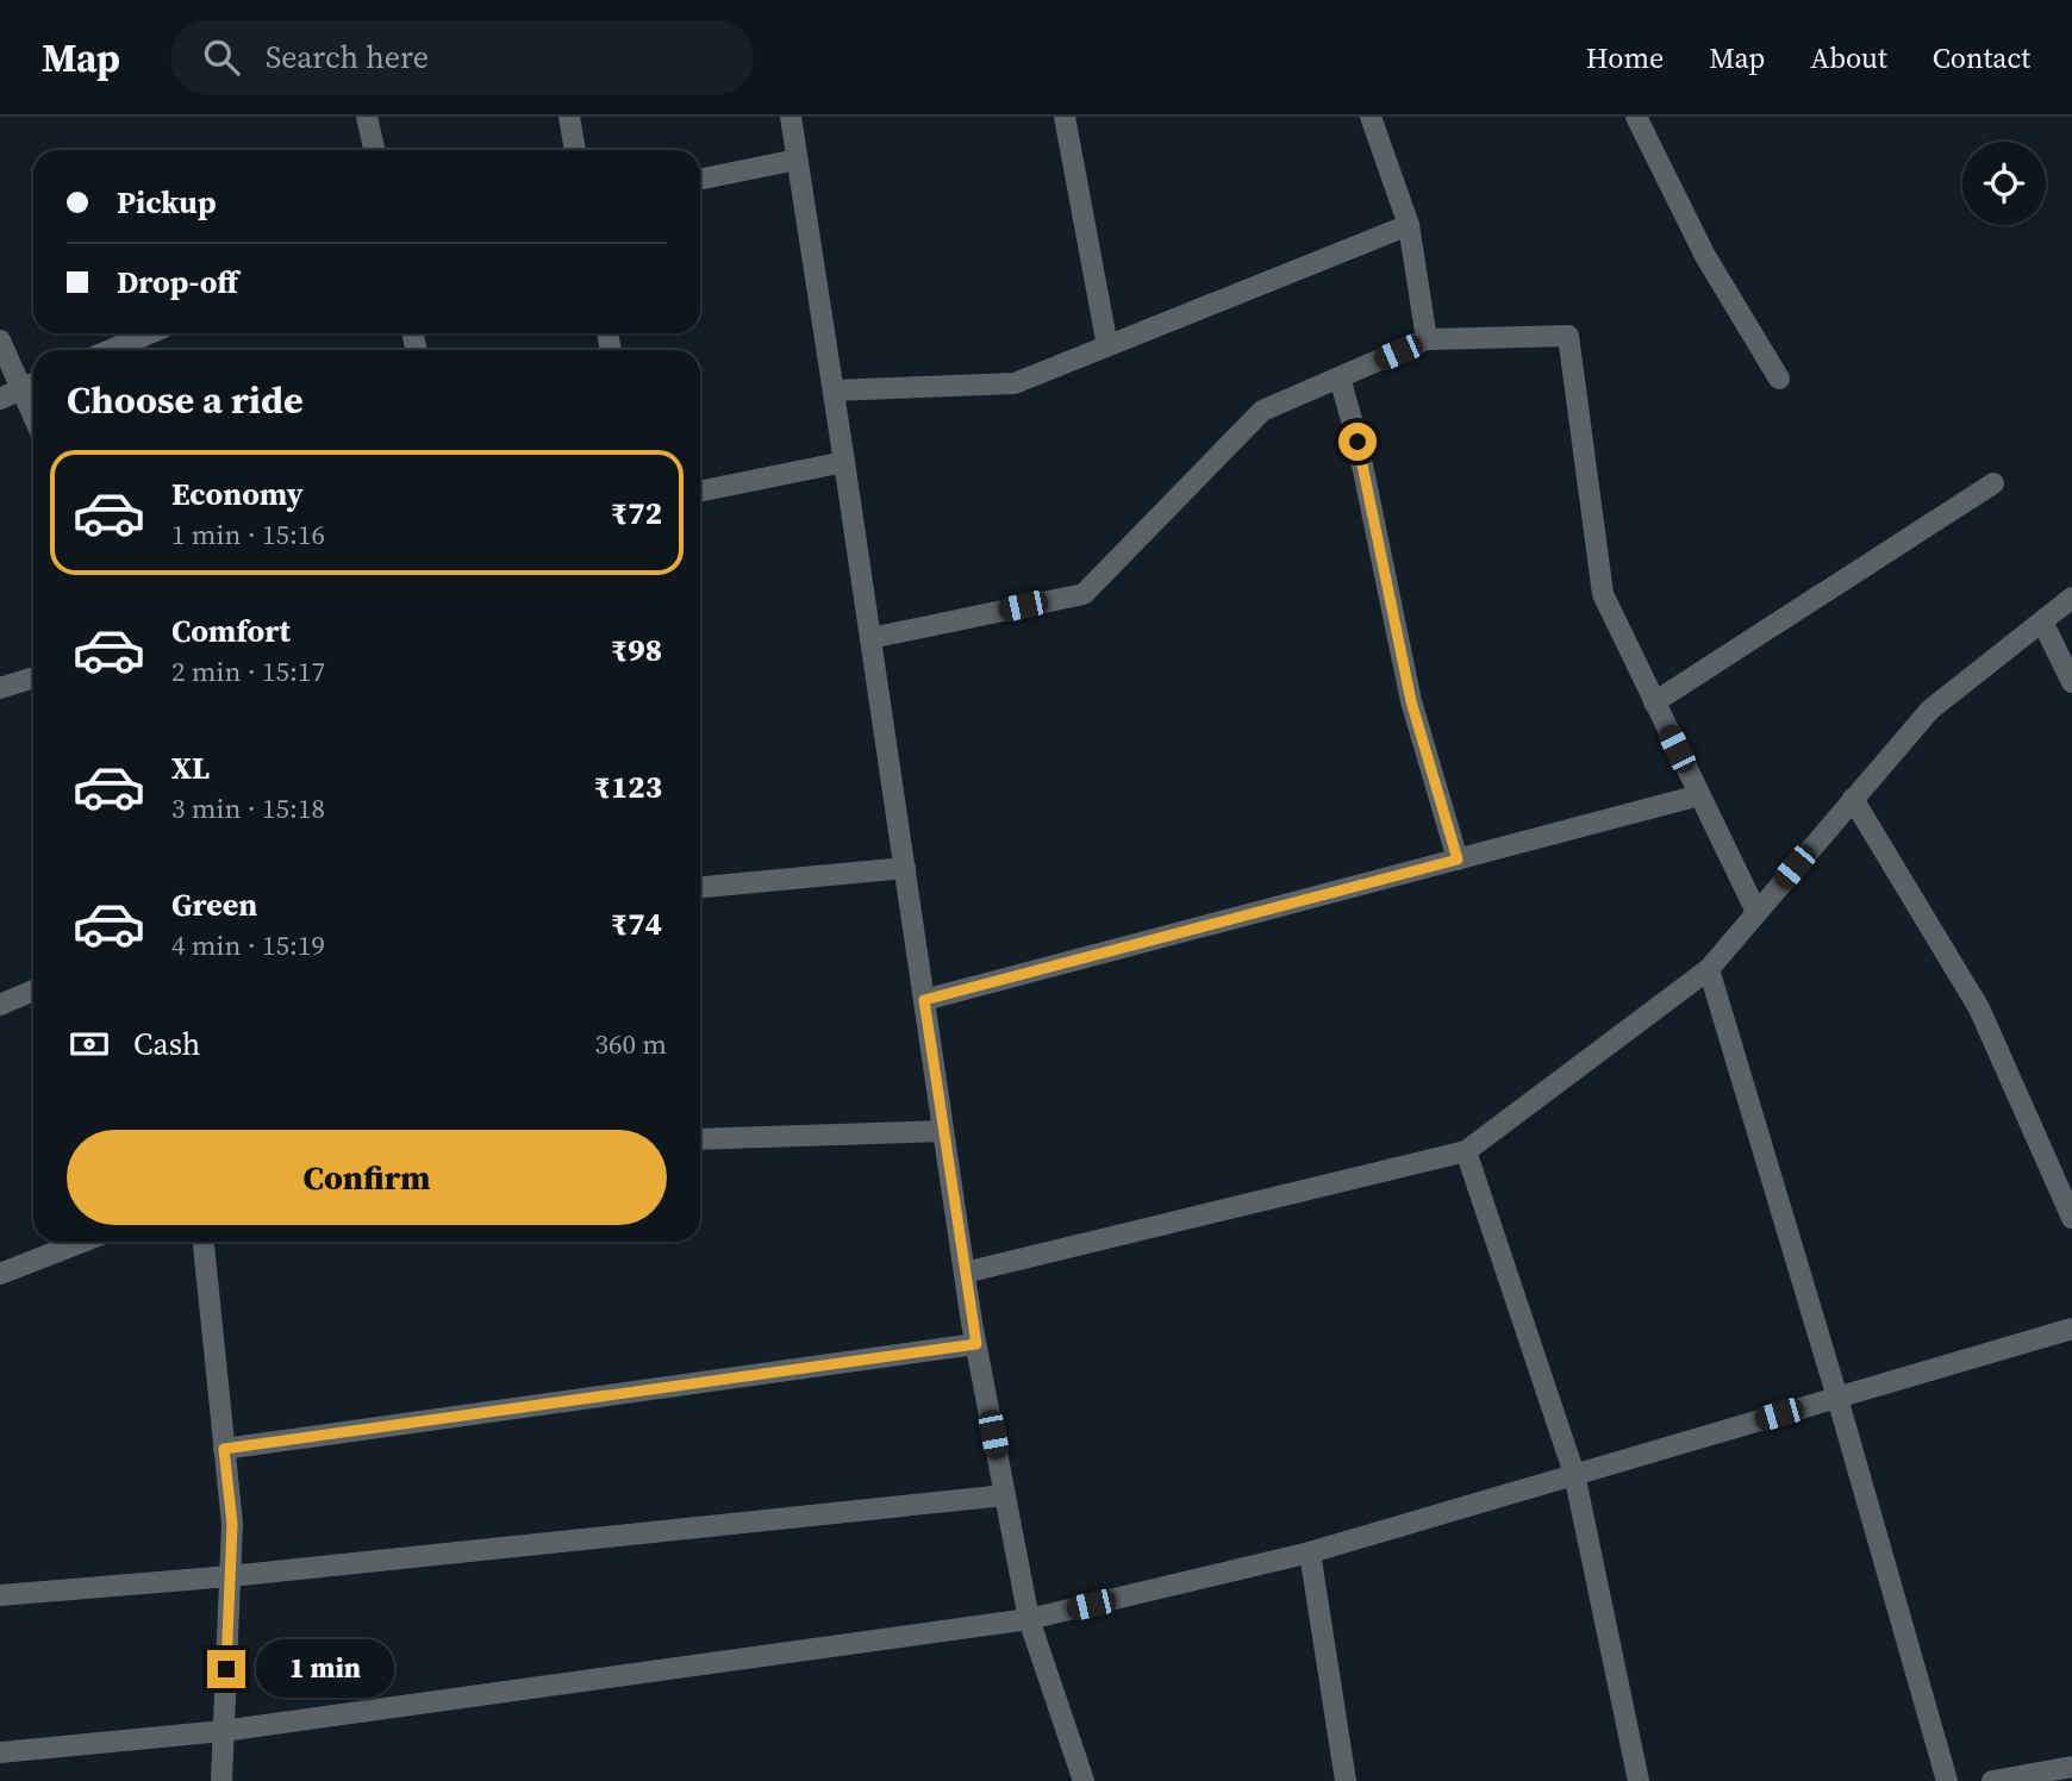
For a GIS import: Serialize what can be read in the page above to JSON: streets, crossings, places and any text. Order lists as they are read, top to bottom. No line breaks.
{"page":{"header":"Map","search":"Search here","nav":["Home","Map","About","Contact"],"banner":["Pickup","Drop-off"],"heading":"Choose a ride","list":[{"name":"Economy","note":"1 min · 15:16","value":"₹72"},{"name":"Comfort","note":"2 min · 15:17","value":"₹98"},{"name":"XL","note":"3 min · 15:18","value":"₹123"},{"name":"Green","note":"4 min · 15:19","value":"₹74"}],"pay":["Cash","360 m"],"buttons":"Confirm","bubble":"1 min"}}
